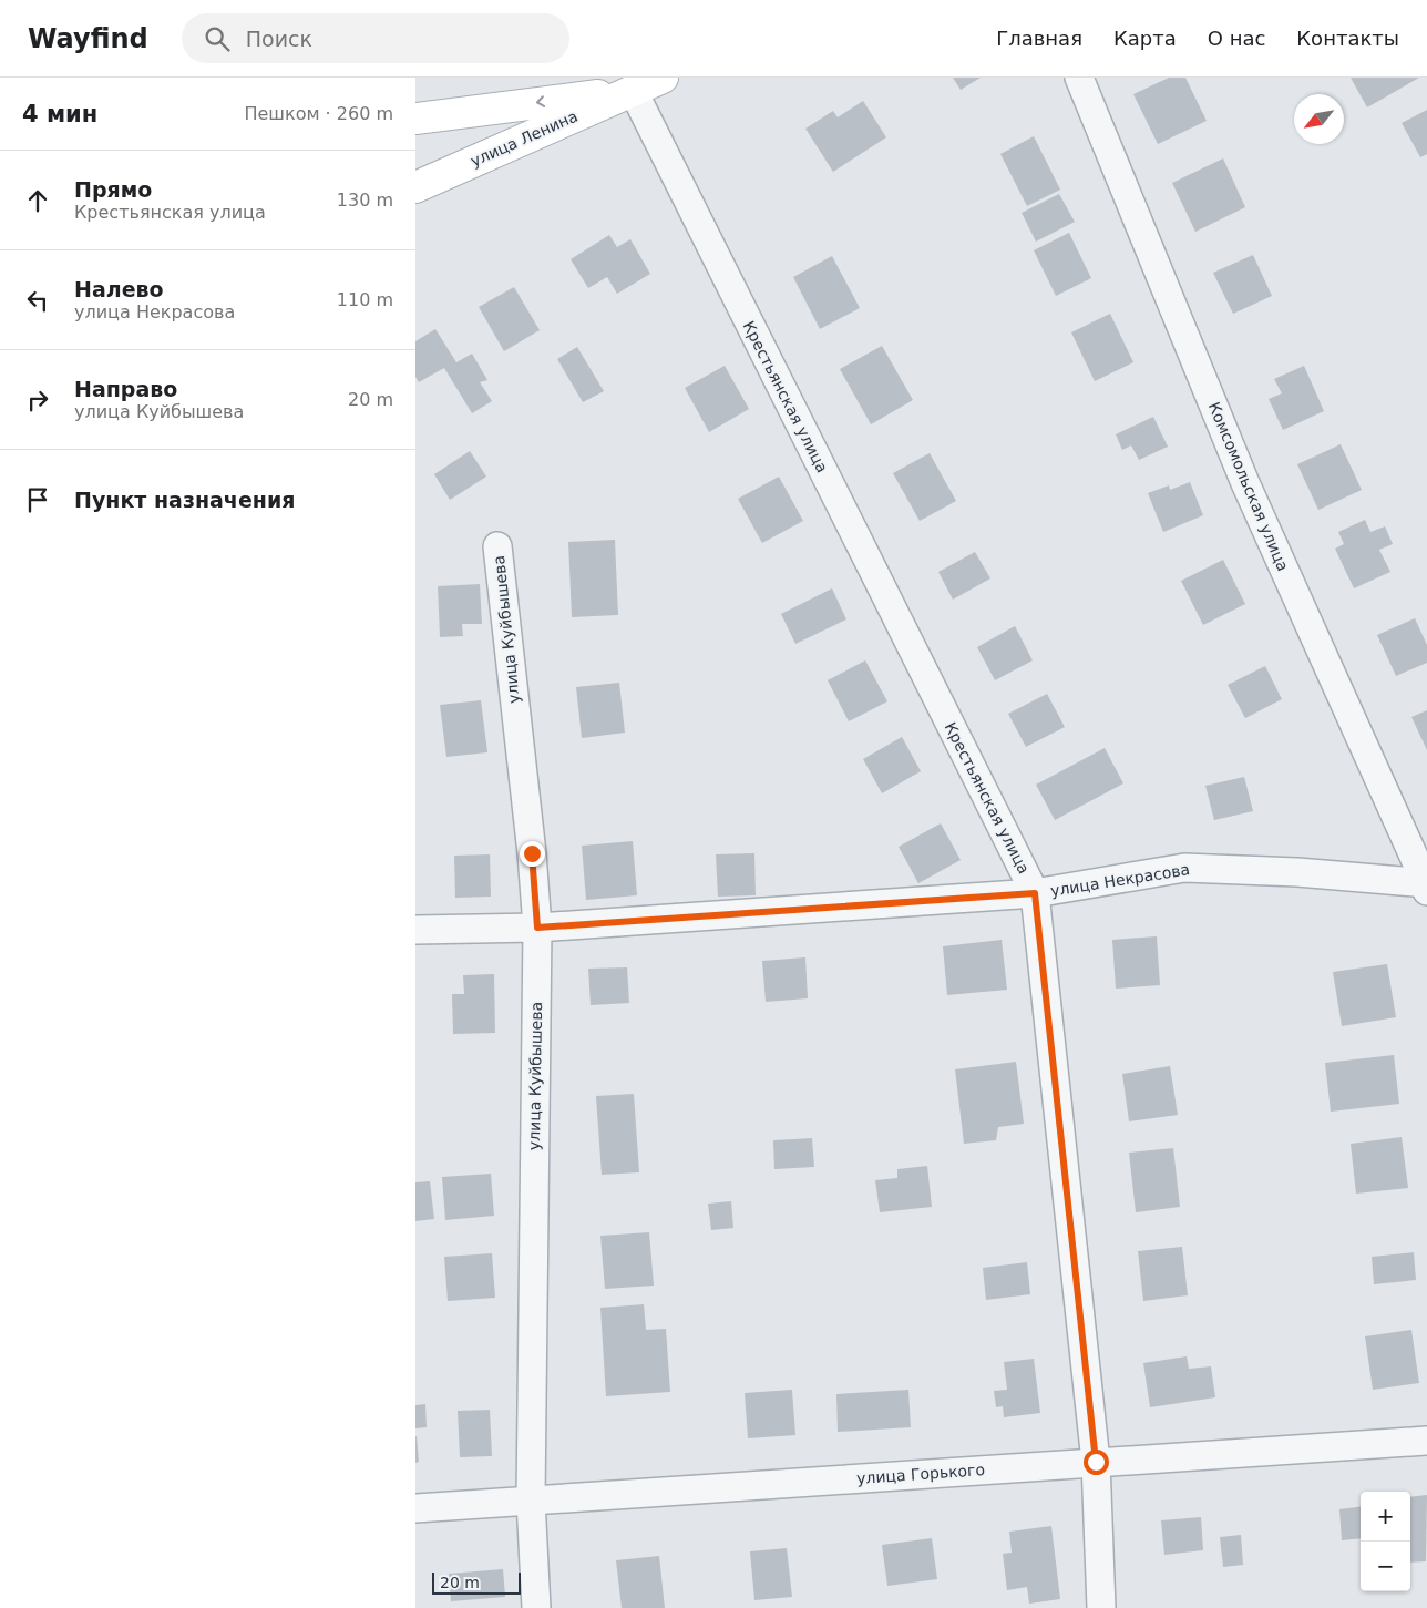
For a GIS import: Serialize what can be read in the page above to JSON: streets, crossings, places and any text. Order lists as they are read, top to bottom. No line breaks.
{"streets":{"main road":["улица Ленина"],"street":["Крестьянская улица","Комсомольская улица","улица Куйбышева","улица Некрасова","улица Горького"]},"crossings":[["улица Ленина","Крестьянская улица"],["Крестьянская улица","улица Некрасова"],["Крестьянская улица","улица Горького"],["Комсомольская улица","улица Некрасова"],["улица Куйбышева","улица Некрасова"],["улица Куйбышева","улица Горького"]],"scale_bar":"20 m","north":"bottom left","page":{"header":"Wayfind","search":"Поиск","nav":["Главная","Карта","О нас","Контакты"],"heading":["4 мин","Пешком · 260 m"],"list":[["Прямо","Крестьянская улица","130 m"],["Налево","улица Некрасова","110 m"],["Направо","улица Куйбышева","20 m"],"Пункт назначения"],"map_buttons":["+","−"],"scale":"20 m"}}
